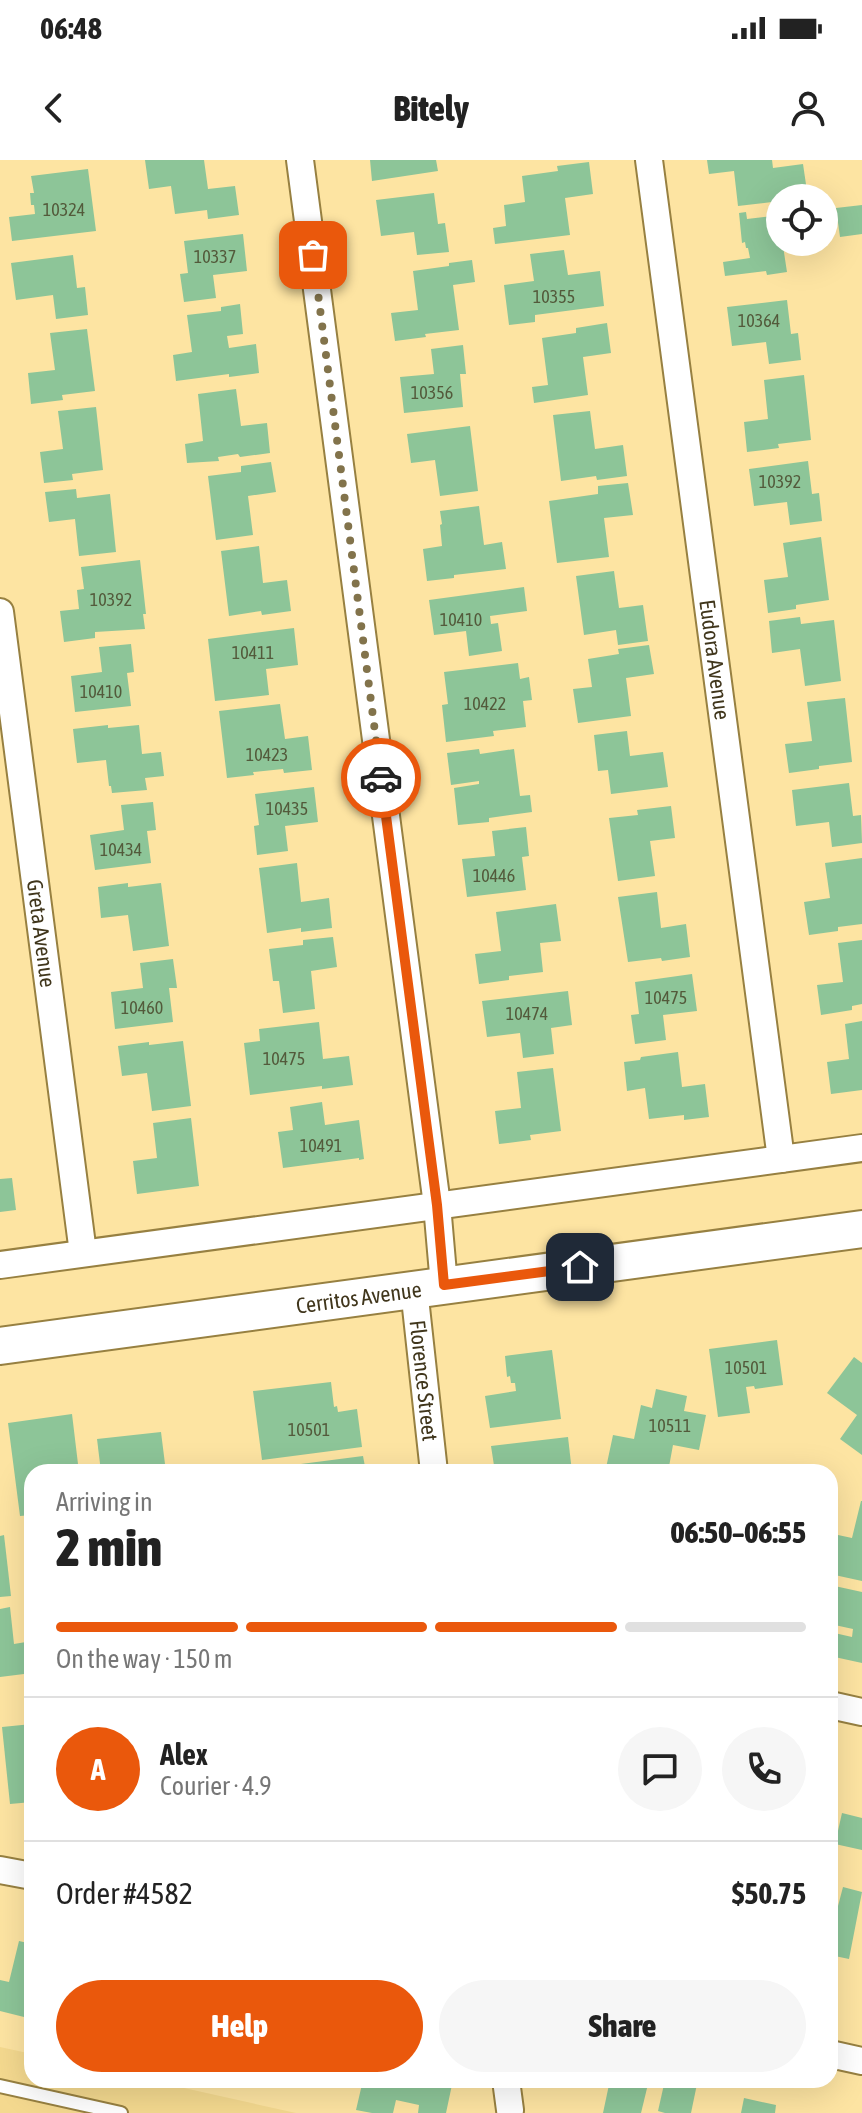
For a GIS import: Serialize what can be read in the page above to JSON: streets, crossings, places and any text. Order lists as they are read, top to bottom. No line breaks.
{"streets":{"main road":["Cerritos Avenue"],"street":["Eudora Avenue","Greta Avenue","Florence Street"]},"crossings":[["Cerritos Avenue","Florence Street"]],"house_numbers":["10324","10337","10355","10364","10356","10392","10392","10410","10411","10410","10422","10423","10435","10434","10446","10475","10460","10474","10475","10491","10501","10511","10501"],"page":{"status":"06:48","header":"Bitely","heading":["2 min","Arriving in","06:50–06:55"],"panel":["Alex","Courier · 4.9","Order #4582","$50.75"],"bar":"On the way · 150 m","round":"A","buttons":["Help","Share"]}}
